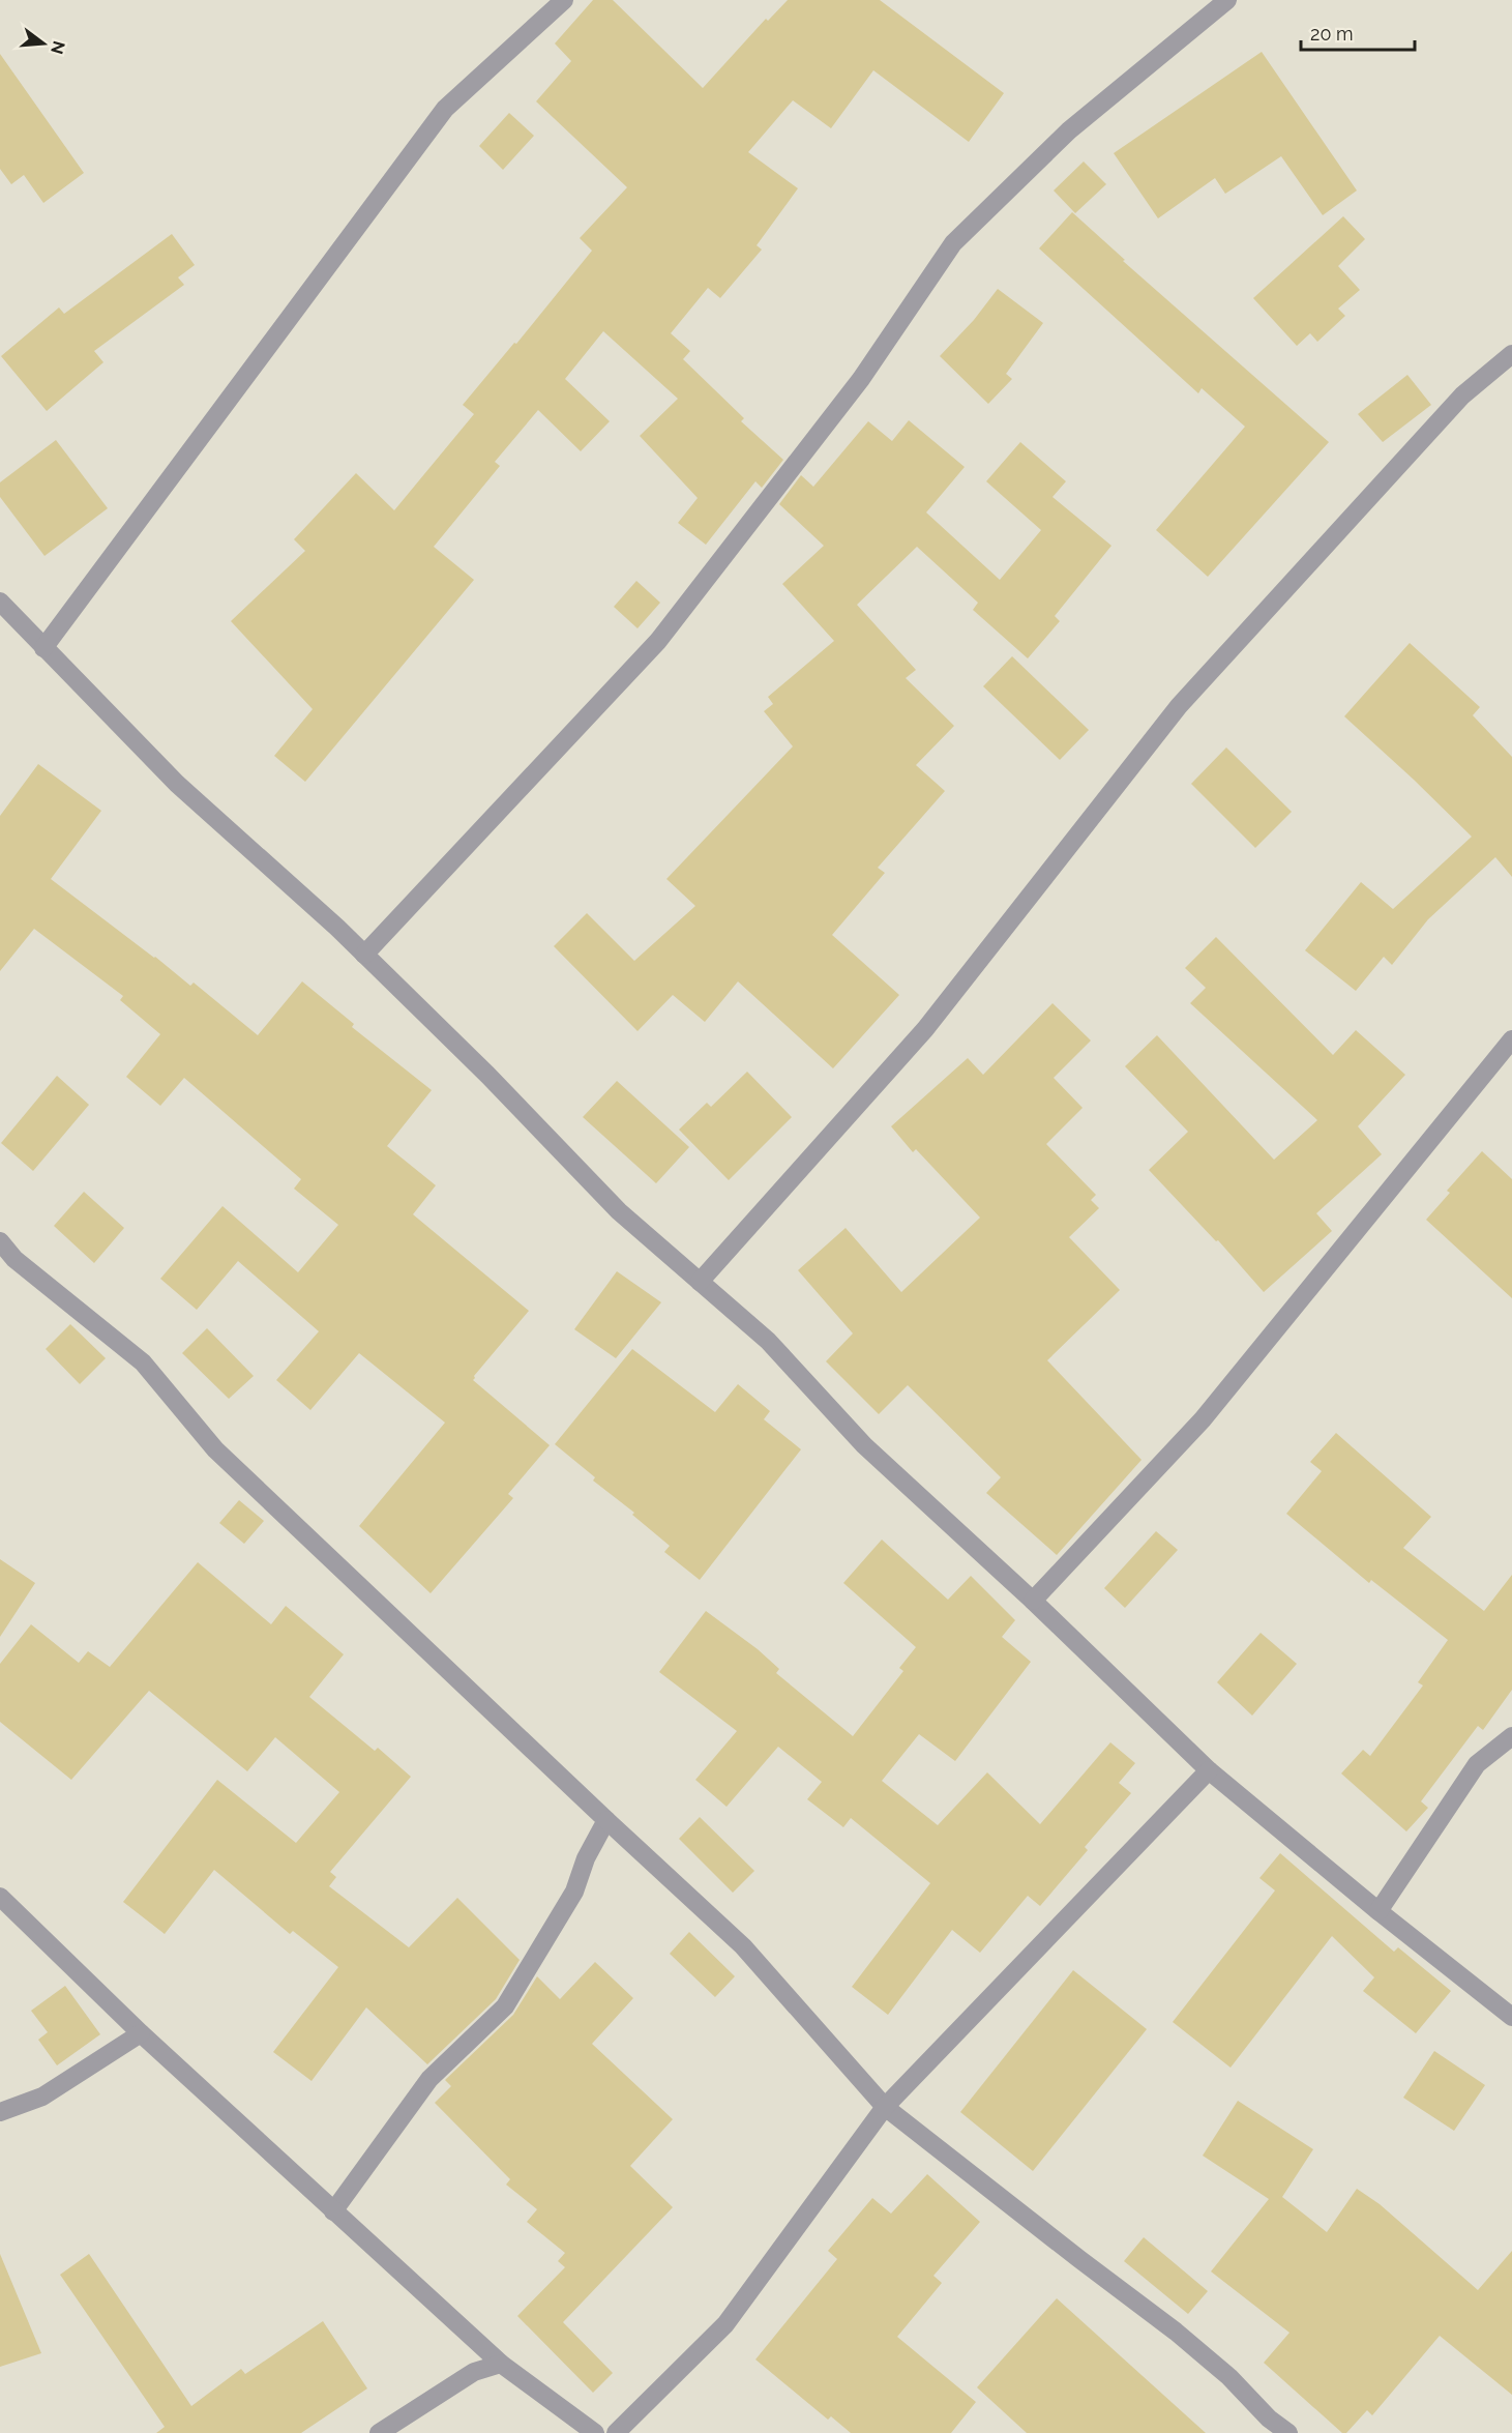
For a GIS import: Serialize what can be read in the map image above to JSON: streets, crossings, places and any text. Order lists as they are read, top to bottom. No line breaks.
{"scale_bar":"20 m","north":"right"}
